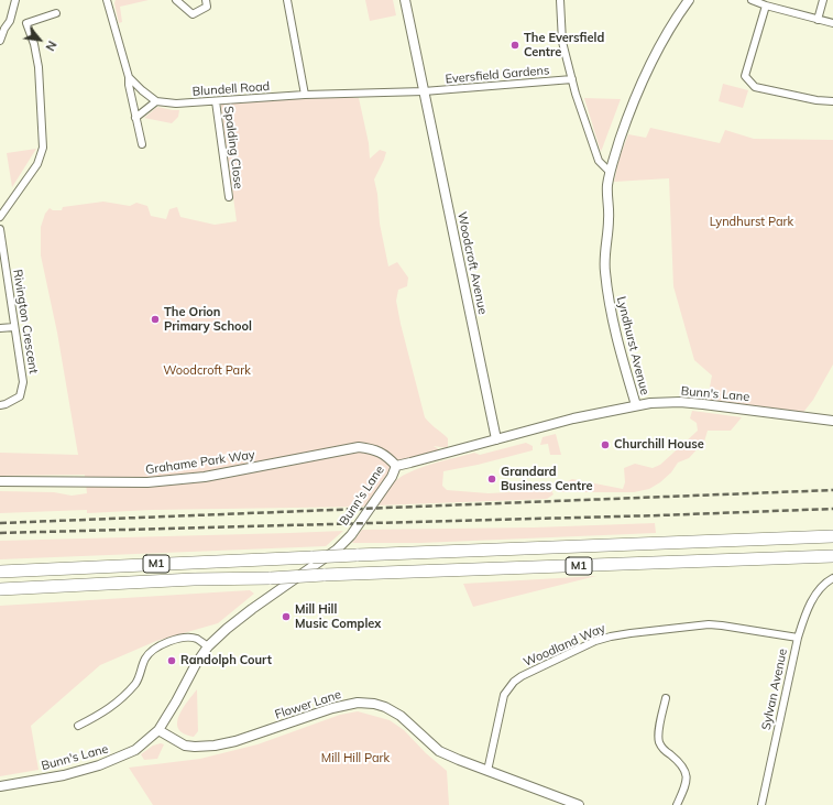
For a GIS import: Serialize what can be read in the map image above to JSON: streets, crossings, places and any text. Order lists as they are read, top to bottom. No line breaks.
{"streets":{"highway":["M1"],"street":["Eversfield Gardens","Blundell Road","Spalding Close","Woodcroft Avenue","Rivington Crescent","Lyndhurst Avenue","Bunn's Lane","Grahame Park Way","Woodland Way","Sylvan Avenue","Flower Lane"]},"crossings":[["Eversfield Gardens","Blundell Road"],["Eversfield Gardens","Woodcroft Avenue"],["Blundell Road","Spalding Close"],["Blundell Road","Woodcroft Avenue"],["Woodcroft Avenue","Bunn's Lane"],["Lyndhurst Avenue","Bunn's Lane"],["Bunn's Lane","Grahame Park Way"],["Bunn's Lane","Flower Lane"],["Woodland Way","Sylvan Avenue"],["Woodland Way","Flower Lane"]],"parks":["Lyndhurst Park","Woodcroft Park","Mill Hill Park"],"places":["The Eversfield Centre","The Orion Primary School","Churchill House","Grandard Business Centre","Mill Hill Music Complex","Randolph Court"],"north":"bottom right"}
